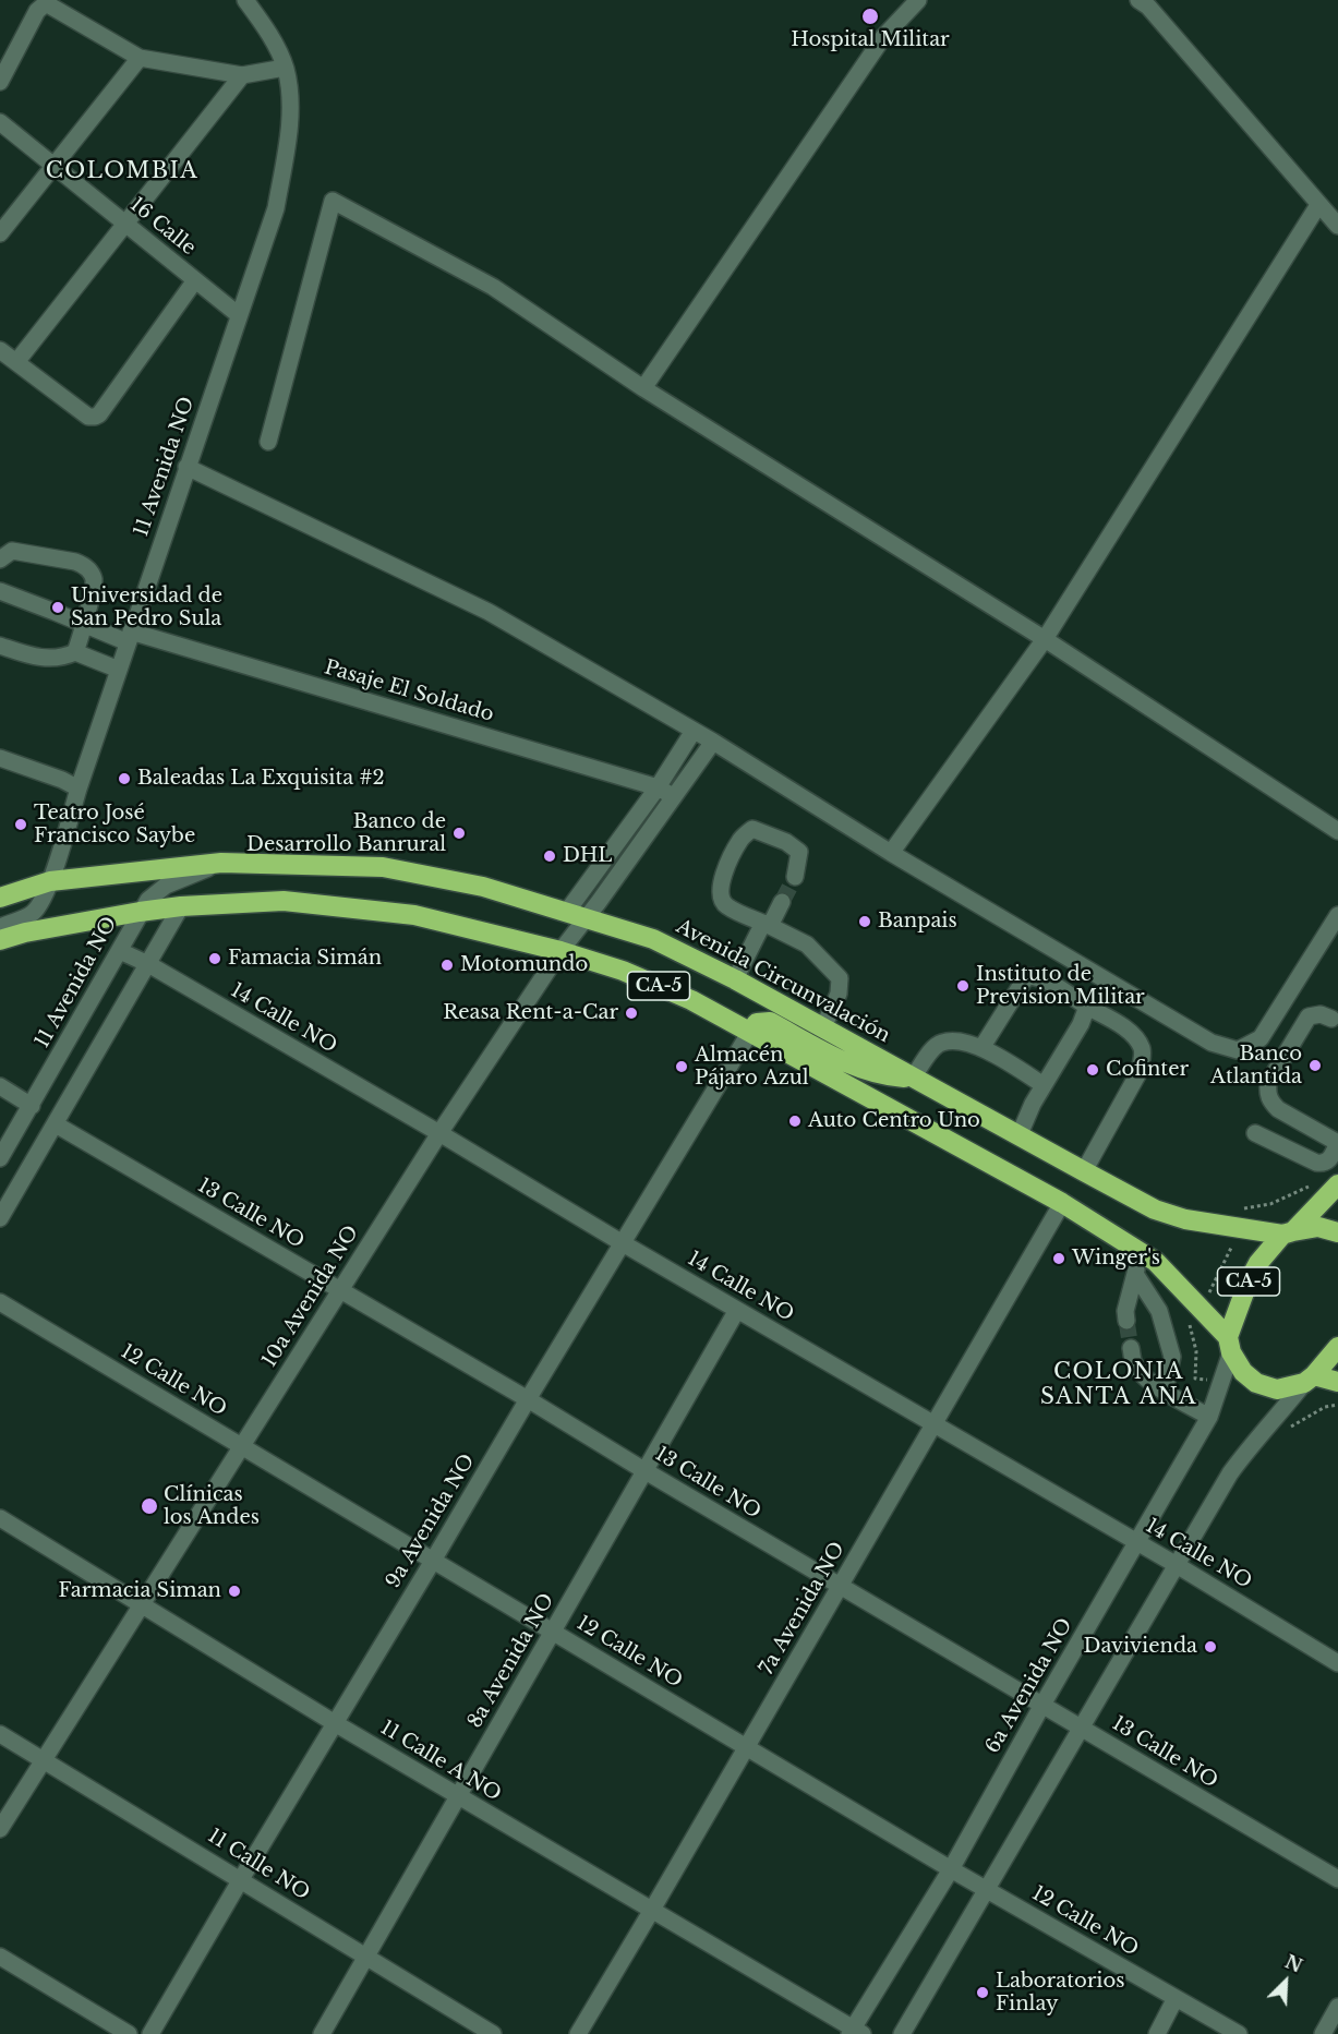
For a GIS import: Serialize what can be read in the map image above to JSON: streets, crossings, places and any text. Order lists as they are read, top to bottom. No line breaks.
{"streets":{"highway":["Avenida Circunvalación","CA-5"],"street":["16 Calle","11 Avenida NO","Pasaje El Soldado","14 Calle NO","13 Calle NO","10a Avenida NO","12 Calle NO","9a Avenida NO","7a Avenida NO","8a Avenida NO","6a Avenida NO","11 Calle A NO","11 Calle NO"]},"crossings":[["16 Calle","11 Avenida NO"],["11 Avenida NO","Pasaje El Soldado"],["11 Avenida NO","Avenida Circunvalación"],["11 Avenida NO","CA-5"],["11 Avenida NO","14 Calle NO"],["Pasaje El Soldado","10a Avenida NO"],["Avenida Circunvalación","CA-5"],["Avenida Circunvalación","10a Avenida NO"],["CA-5","10a Avenida NO"],["CA-5","9a Avenida NO"],["CA-5","7a Avenida NO"],["CA-5","6a Avenida NO"],["14 Calle NO","10a Avenida NO"],["14 Calle NO","9a Avenida NO"],["14 Calle NO","7a Avenida NO"],["14 Calle NO","8a Avenida NO"],["14 Calle NO","6a Avenida NO"],["13 Calle NO","10a Avenida NO"],["13 Calle NO","9a Avenida NO"],["13 Calle NO","7a Avenida NO"],["13 Calle NO","8a Avenida NO"],["13 Calle NO","6a Avenida NO"],["10a Avenida NO","12 Calle NO"],["10a Avenida NO","11 Calle A NO"],["10a Avenida NO","11 Calle NO"],["12 Calle NO","9a Avenida NO"],["12 Calle NO","7a Avenida NO"],["12 Calle NO","8a Avenida NO"],["12 Calle NO","6a Avenida NO"],["9a Avenida NO","11 Calle A NO"],["9a Avenida NO","11 Calle NO"],["7a Avenida NO","11 Calle A NO"],["8a Avenida NO","11 Calle A NO"],["8a Avenida NO","11 Calle NO"],["6a Avenida NO","11 Calle A NO"]],"districts":["COLOMBIA","COLONIA SANTA ANA"],"places":["Hospital Militar","Universidad de San Pedro Sula","Baleadas La Exquisita #2","Teatro José Francisco Saybe","Banco de Desarrollo Banrural","DHL","Banpais","Famacia Simán","Motomundo","Instituto de Prevision Militar","Reasa Rent-a-Car","Banco Atlantida","Almacén Pájaro Azul","Cofinter","Auto Centro Uno","Winger's","Clínicas los Andes","Farmacia Siman","Davivienda","Laboratorios Finlay"],"north":"top right"}
